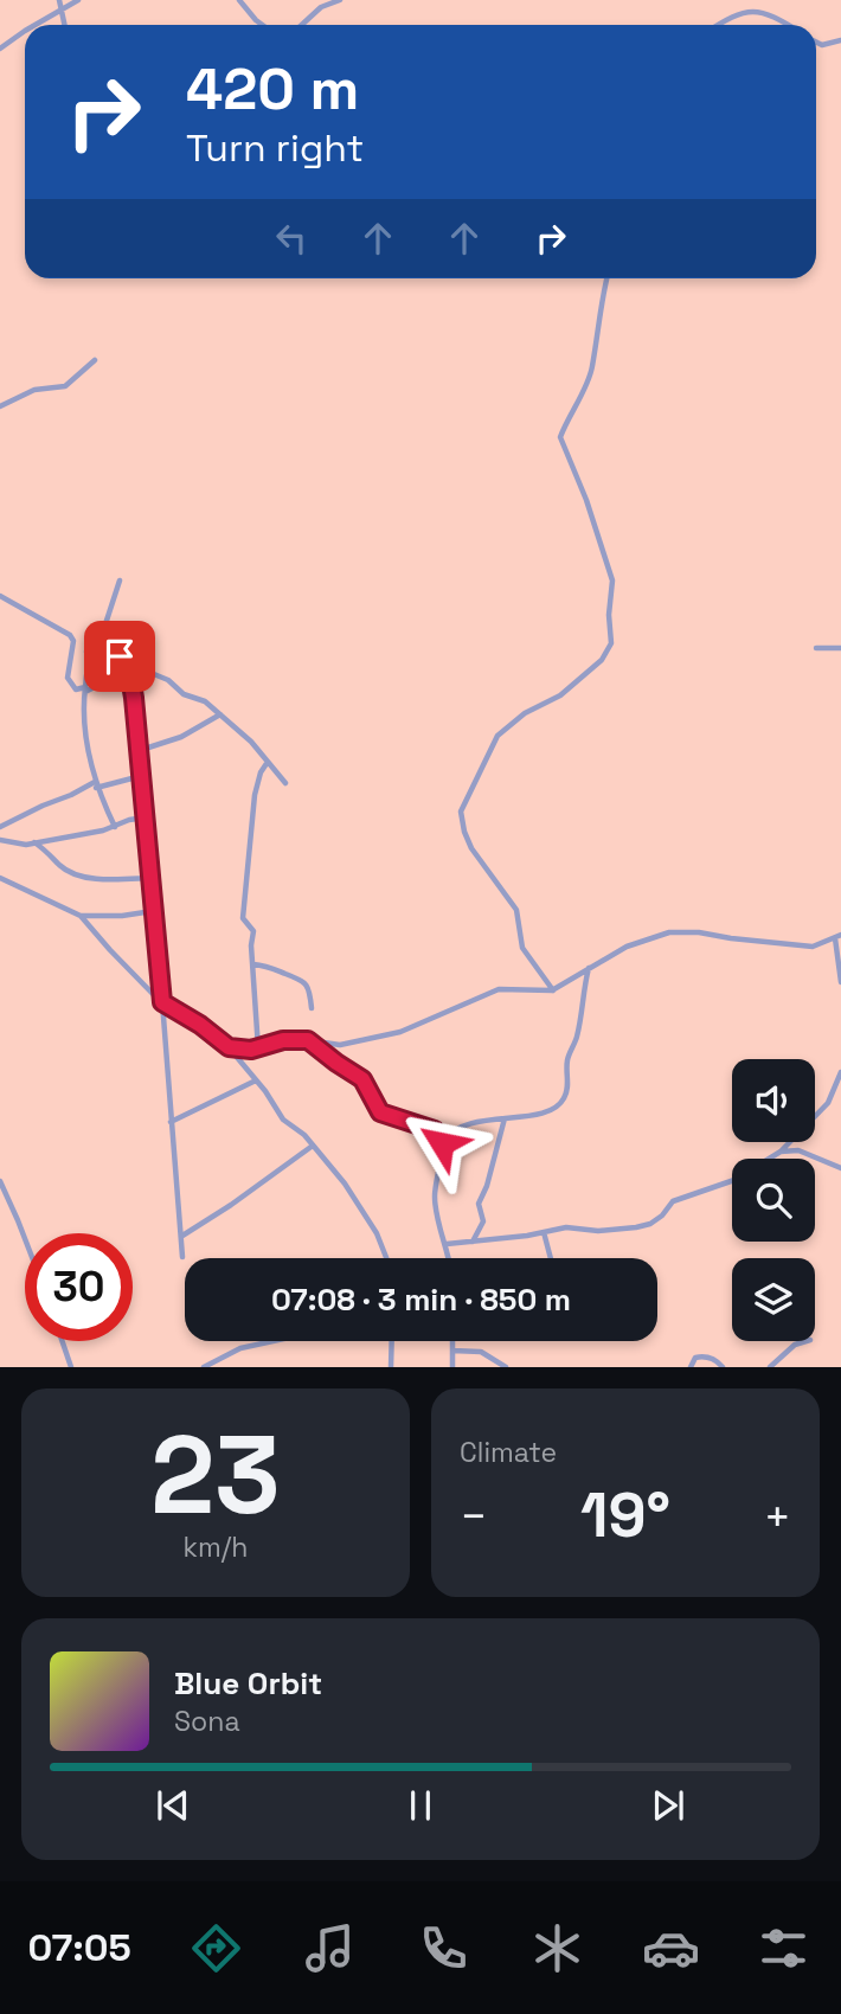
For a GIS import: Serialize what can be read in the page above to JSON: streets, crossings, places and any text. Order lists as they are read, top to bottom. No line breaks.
{"page":{"turn":["420 m","Turn right"],"limit":"30","trip":"07:08 · 3 min · 850 m","tile":[["23","km/h"],"Climate"],"heat":["−","19°","+"],"song":["Blue Orbit","Sona"],"tabs":"07:05"}}
